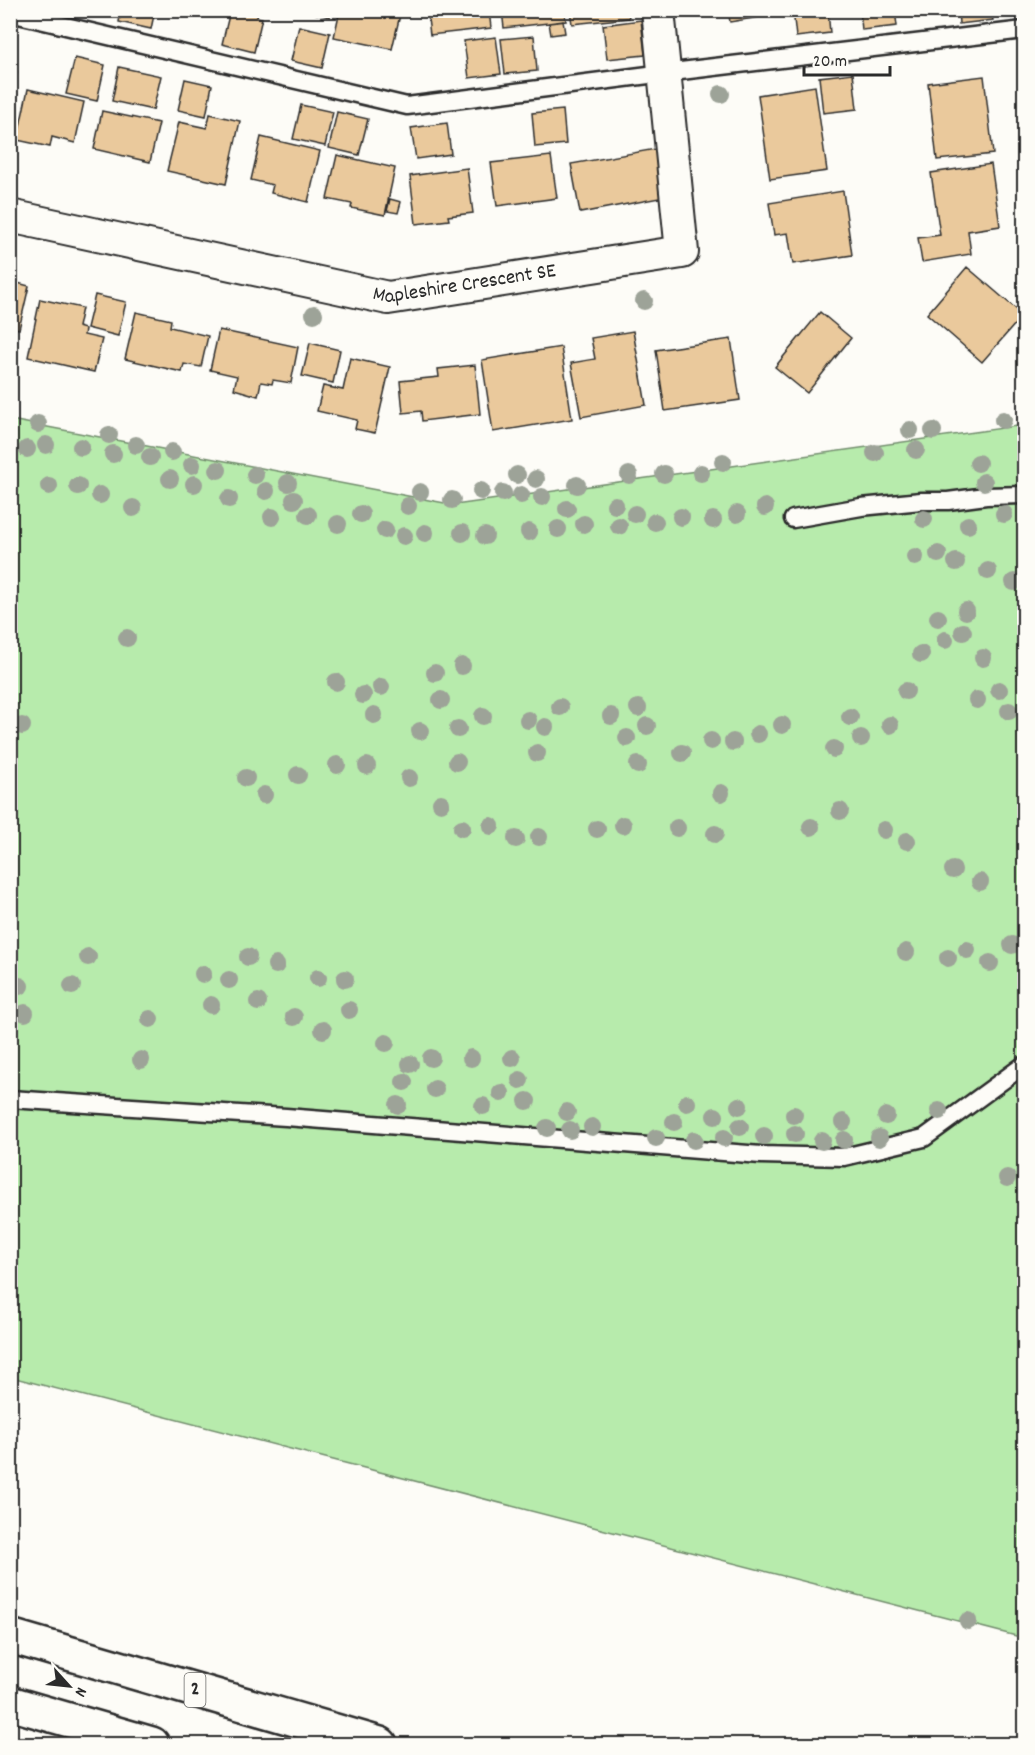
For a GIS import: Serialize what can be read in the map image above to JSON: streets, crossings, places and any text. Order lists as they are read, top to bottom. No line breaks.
{"streets":{"highway":["2"],"street":["Mapleshire Crescent SE"]},"scale_bar":"20 m","north":"bottom right"}
